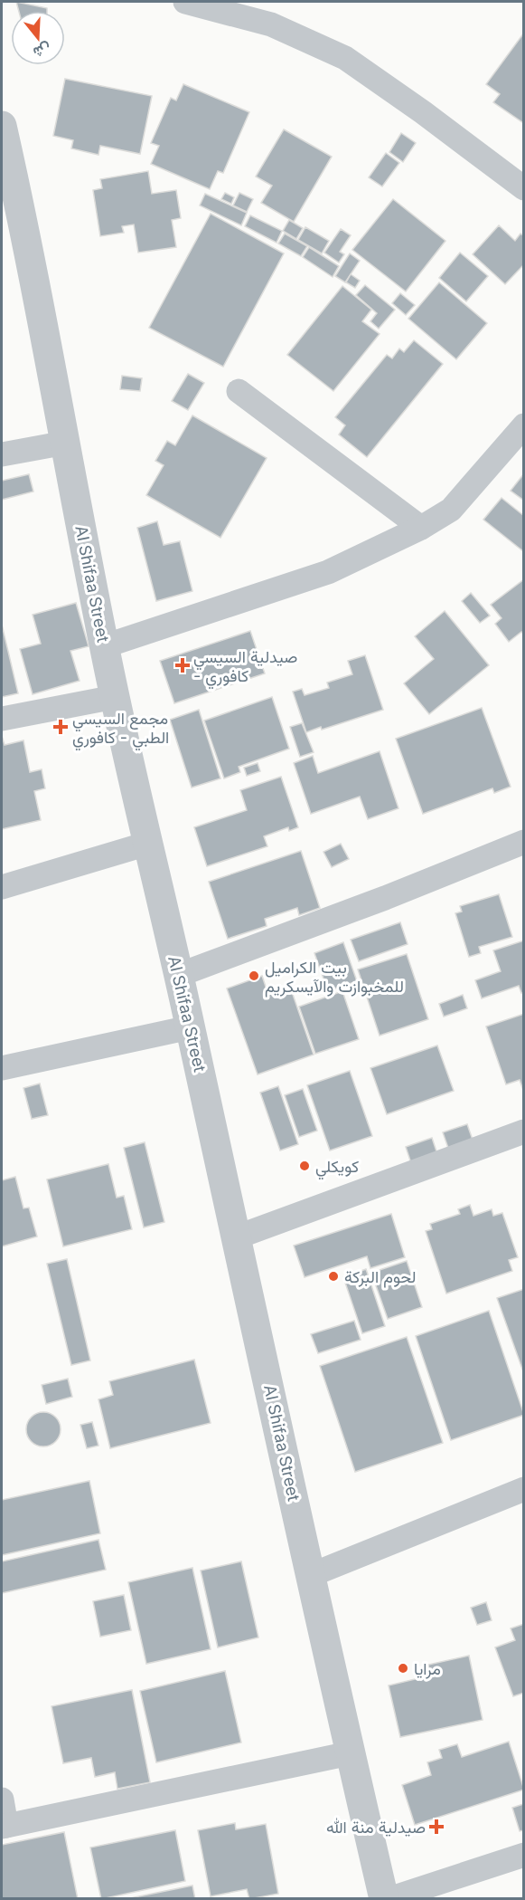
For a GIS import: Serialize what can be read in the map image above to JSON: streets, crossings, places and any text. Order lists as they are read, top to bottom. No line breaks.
{"streets":{"street":["Al Shifaa Street"]},"places":{"health":["صيدلية السيسي - كافوري","مجمع السيسي الطبي - كافوري","صيدلية منة الله"],"other":["بيت الكراميل للمخبوازت والآيسكريم","كويكلي","لحوم البركة","مرايا"]},"north":"bottom"}
